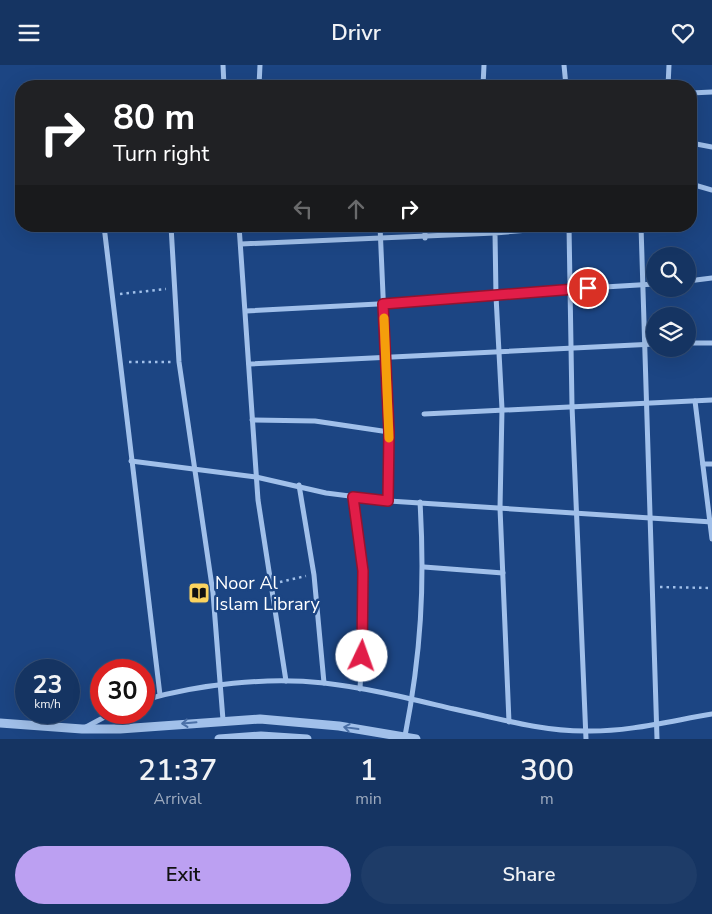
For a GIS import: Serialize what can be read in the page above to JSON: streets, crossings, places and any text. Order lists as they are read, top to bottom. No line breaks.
{"places":{"library":["Noor Al Islam Library"]},"page":{"header":"Drivr","turn":["80 m","Turn right"],"speed":"23 km/h","limit":"30","eta":["21:37","Arrival","1","min","300","m"],"buttons":["Exit","Share"]}}
